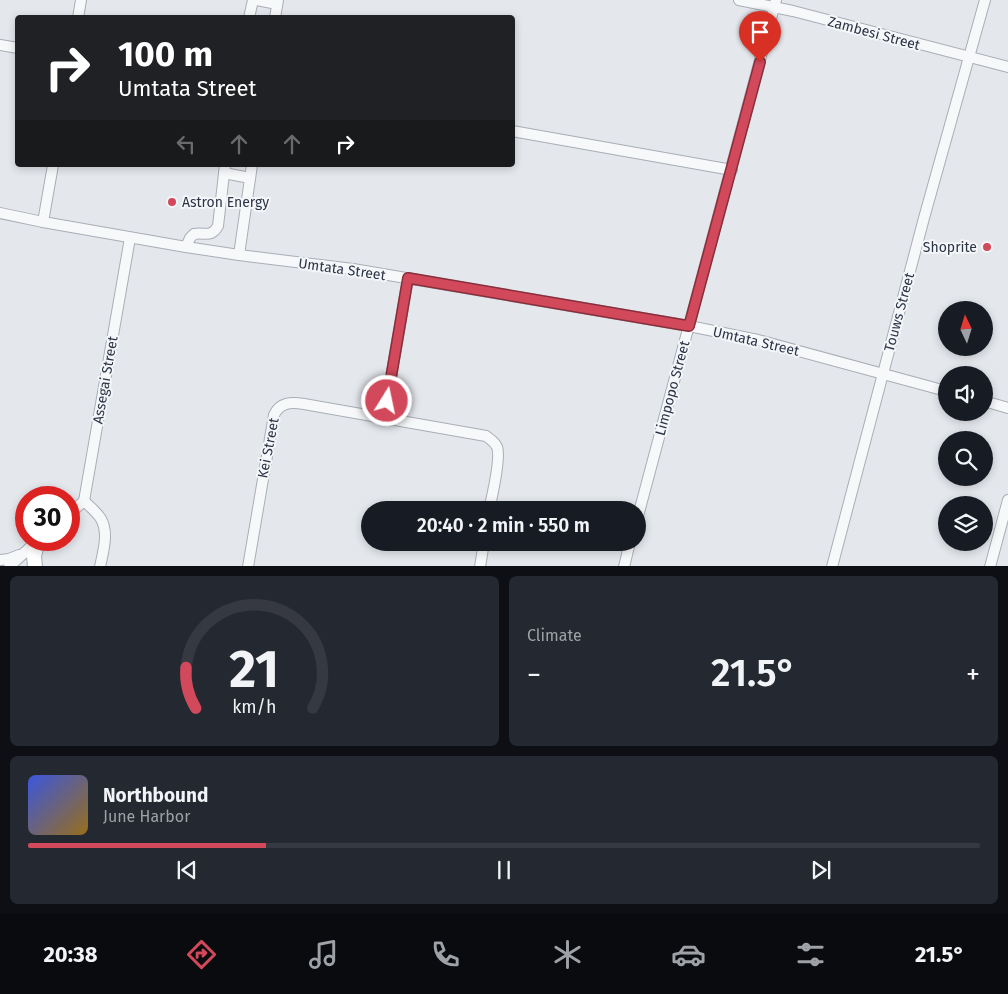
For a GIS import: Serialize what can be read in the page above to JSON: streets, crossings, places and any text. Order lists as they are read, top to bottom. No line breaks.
{"streets":{"street":["Zambesi Street","Umtata Street","Touws Street","Assegai Street","Limpopo Street","Kei Street"]},"crossings":[["Zambesi Street","Touws Street"],["Zambesi Street","Limpopo Street"],["Umtata Street","Touws Street"],["Umtata Street","Assegai Street"],["Umtata Street","Limpopo Street"]],"places":["Astron Energy","Shoprite"],"north":"top","page":{"turn":["100 m","Umtata Street"],"limit":"30","trip":"20:40 · 2 min · 550 m","tile":"Climate","heat":["−","21.5°","+"],"song":["Northbound","June Harbor"],"tabs":["20:38","21.5°"],"gauge":["21","km/h"]}}
